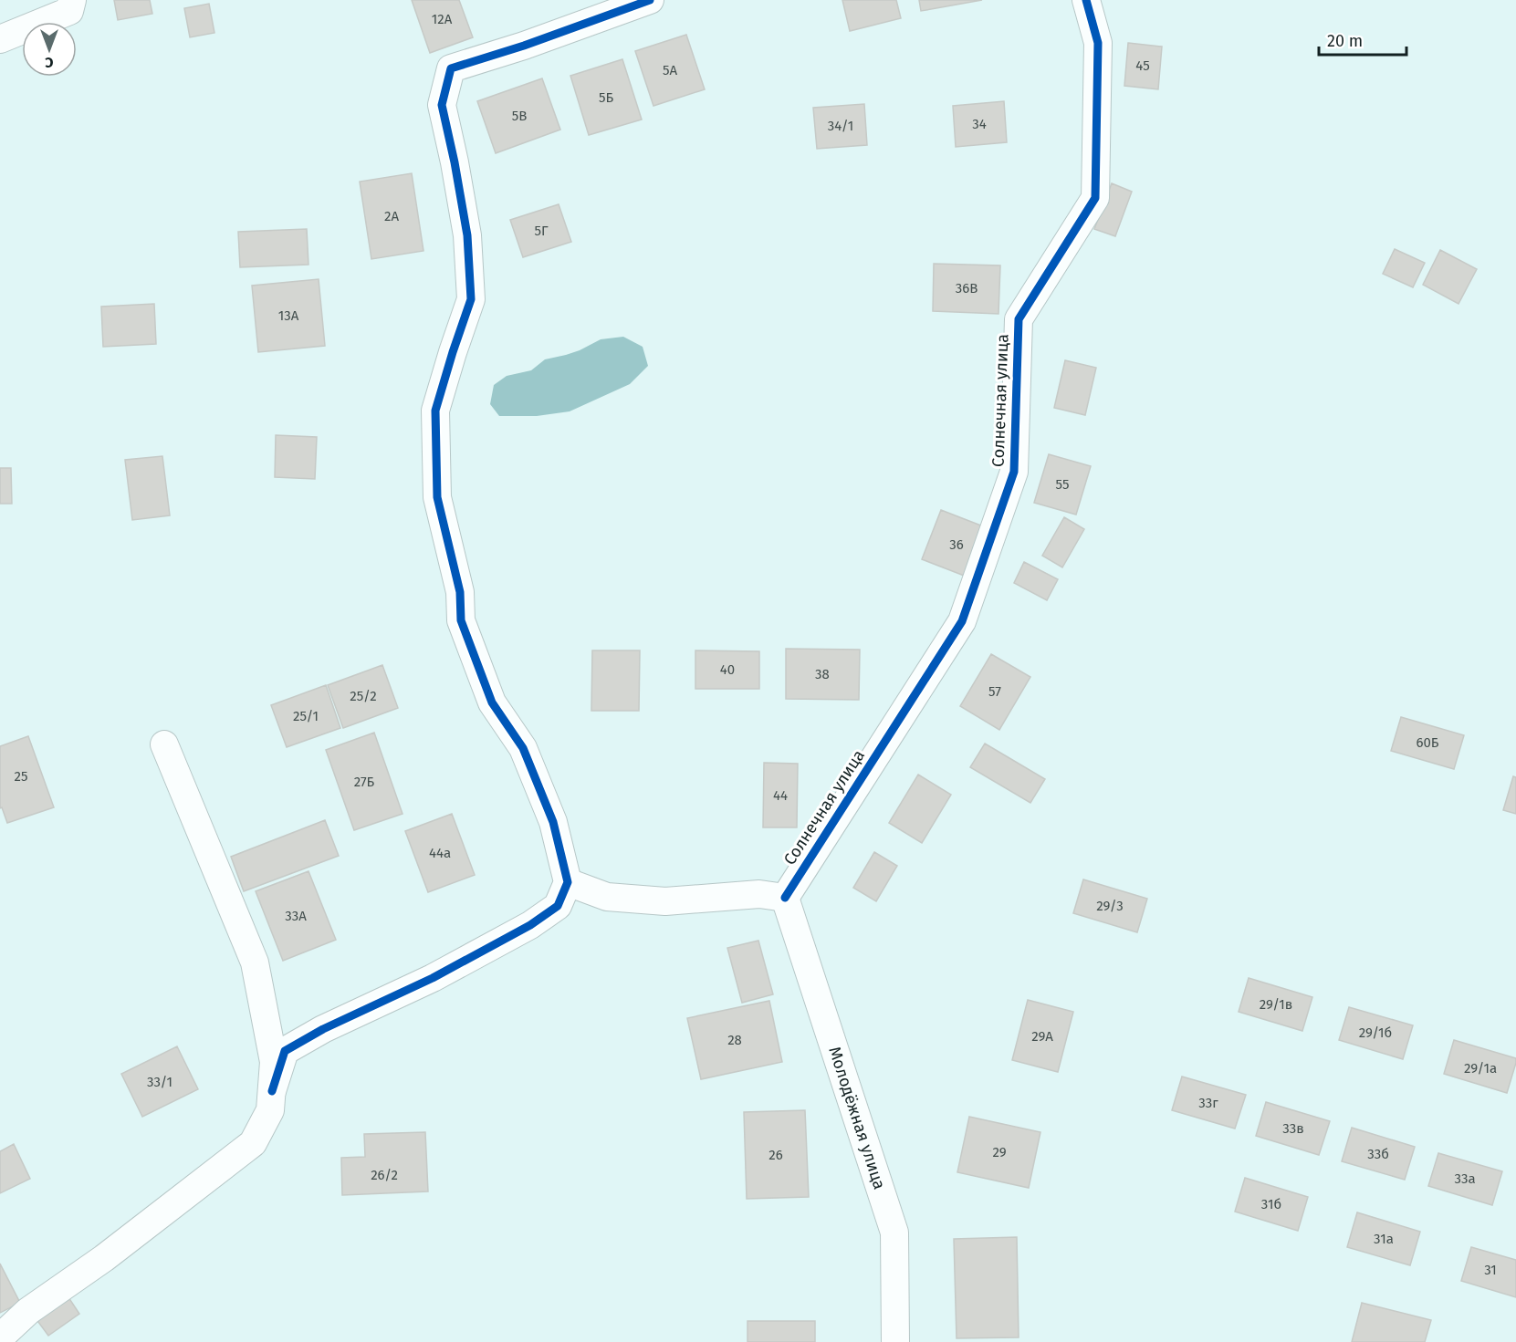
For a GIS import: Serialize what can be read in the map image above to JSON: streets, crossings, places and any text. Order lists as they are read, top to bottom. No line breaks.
{"streets":{"street":["Солнечная улица","Молодёжная улица"]},"crossings":[["Солнечная улица","Молодёжная улица"]],"house_numbers":["12А","45","5А","5Б","5В","34","34/1","2А","5Г","36В","13А","55","36","40","38","57","25/2","25/1","60Б","25","27Б","44","44а","29/3","33А","29/1в","29/1б","29А","28","29/1а","33/1","33г","33в","29","33б","26","26/2","33а","31б","31а","31"],"scale_bar":"20 m","north":"bottom"}
